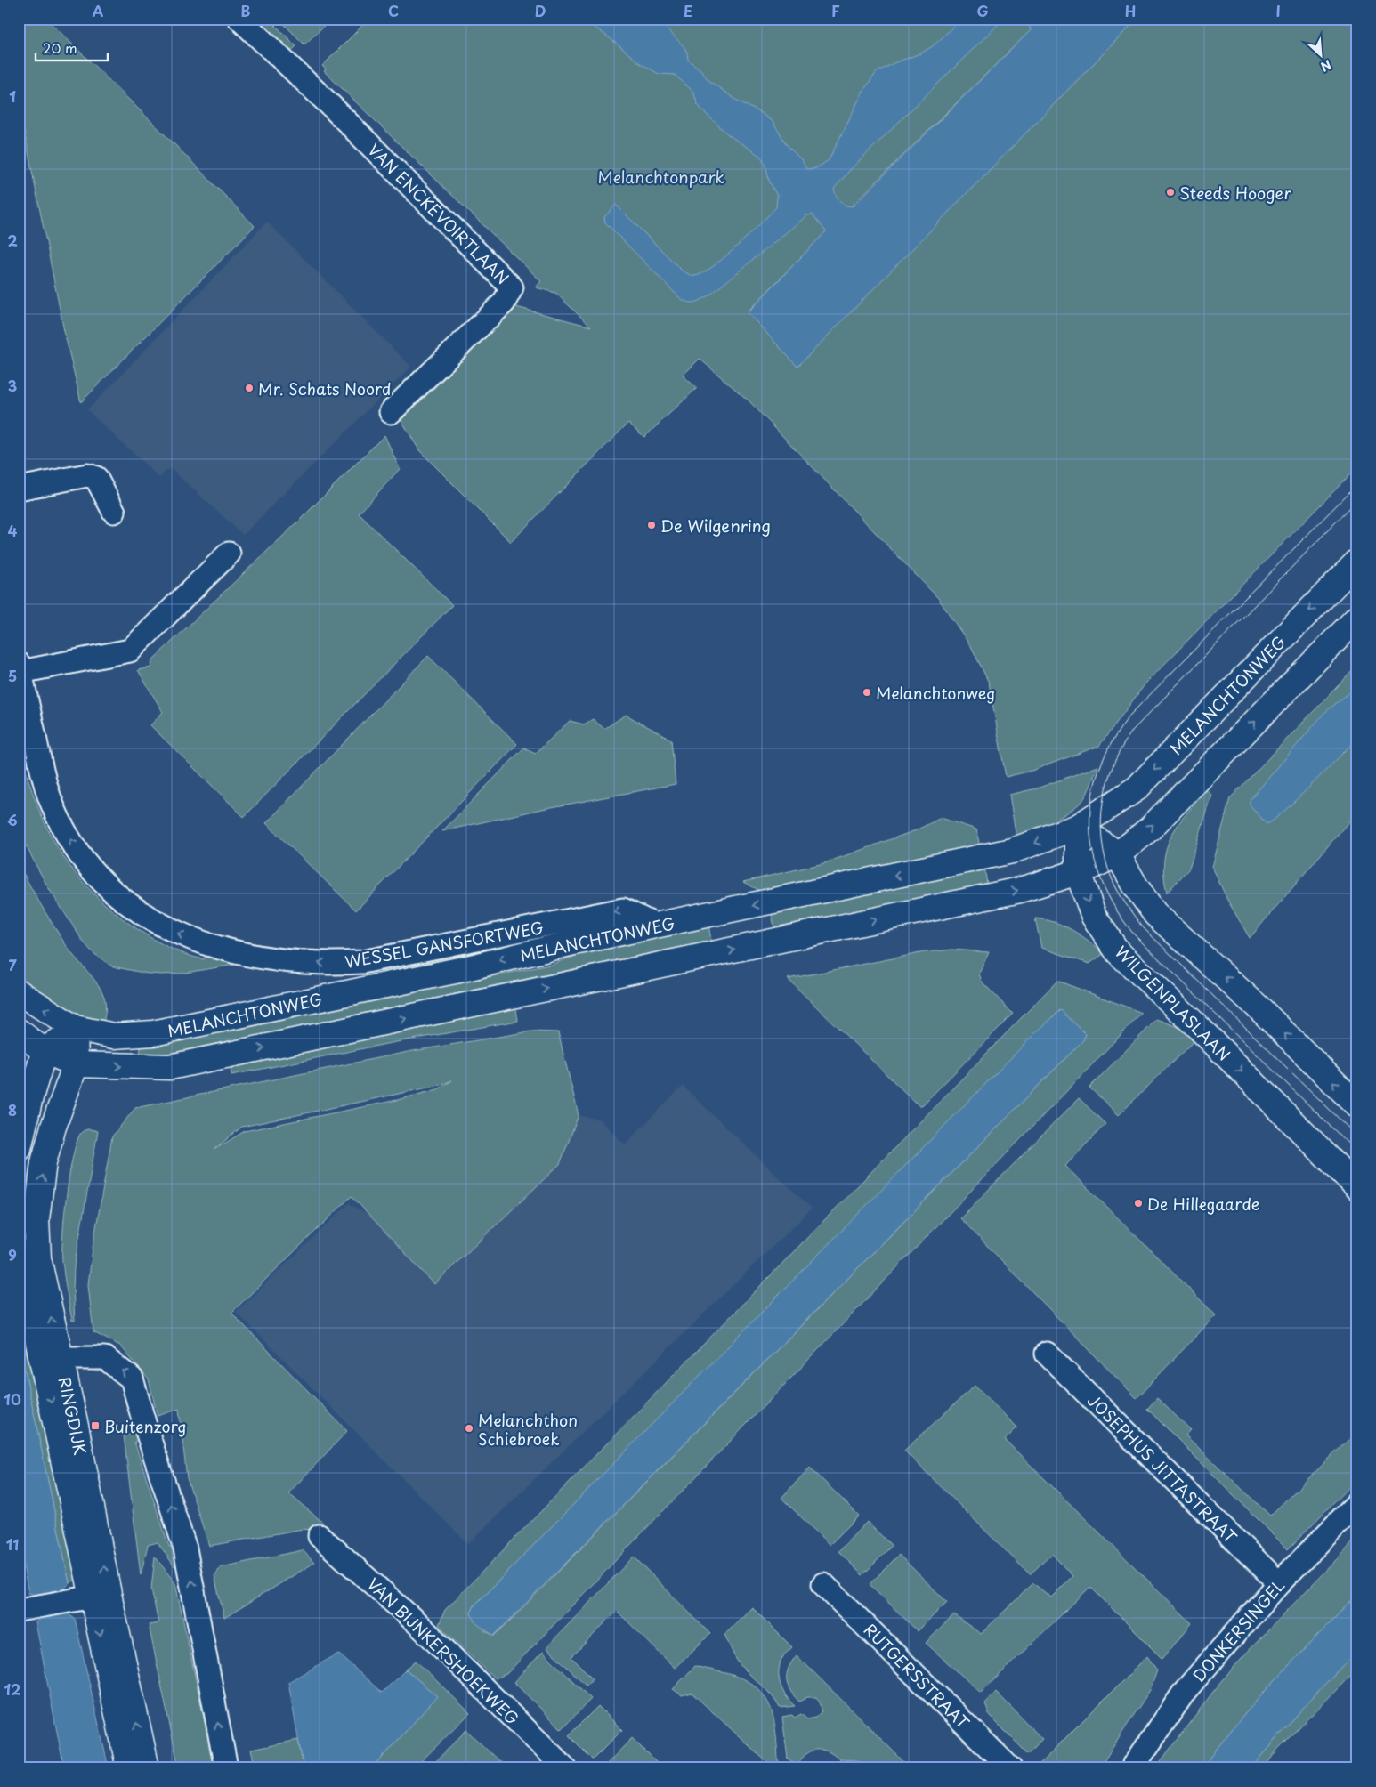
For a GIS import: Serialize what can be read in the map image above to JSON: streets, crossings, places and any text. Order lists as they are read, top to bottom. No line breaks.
{"streets":{"street":["VAN ENCKEVOIRTLAAN","MELANCHTONWEG","WESSEL GANSFORTWEG","WILGENPLASLAAN","RINGDIJK","JOSEPHUS JITTASTRAAT","DONKERSINGEL","VAN BIJNKERSHOEKWEG","RUTGERSSTRAAT"]},"crossings":[["MELANCHTONWEG","WESSEL GANSFORTWEG"],["MELANCHTONWEG","WILGENPLASLAAN"],["MELANCHTONWEG","RINGDIJK"],["JOSEPHUS JITTASTRAAT","DONKERSINGEL"]],"one_way":["WESSEL GANSFORTWEG"],"parks":["Melanchtonpark"],"places":{"other":["Steeds Hooger","Mr. Schats Noord","De Wilgenring","Melanchtonweg","De Hillegaarde","Melanchthon Schiebroek"],"transit":["Buitenzorg"]},"scale_bar":"20 m","north":"bottom right","grid":{"columns":["A","B","C","D","E","F","G","H","I"],"rows":["1","2","3","4","5","6","7","8","9","10","11","12"]}}
